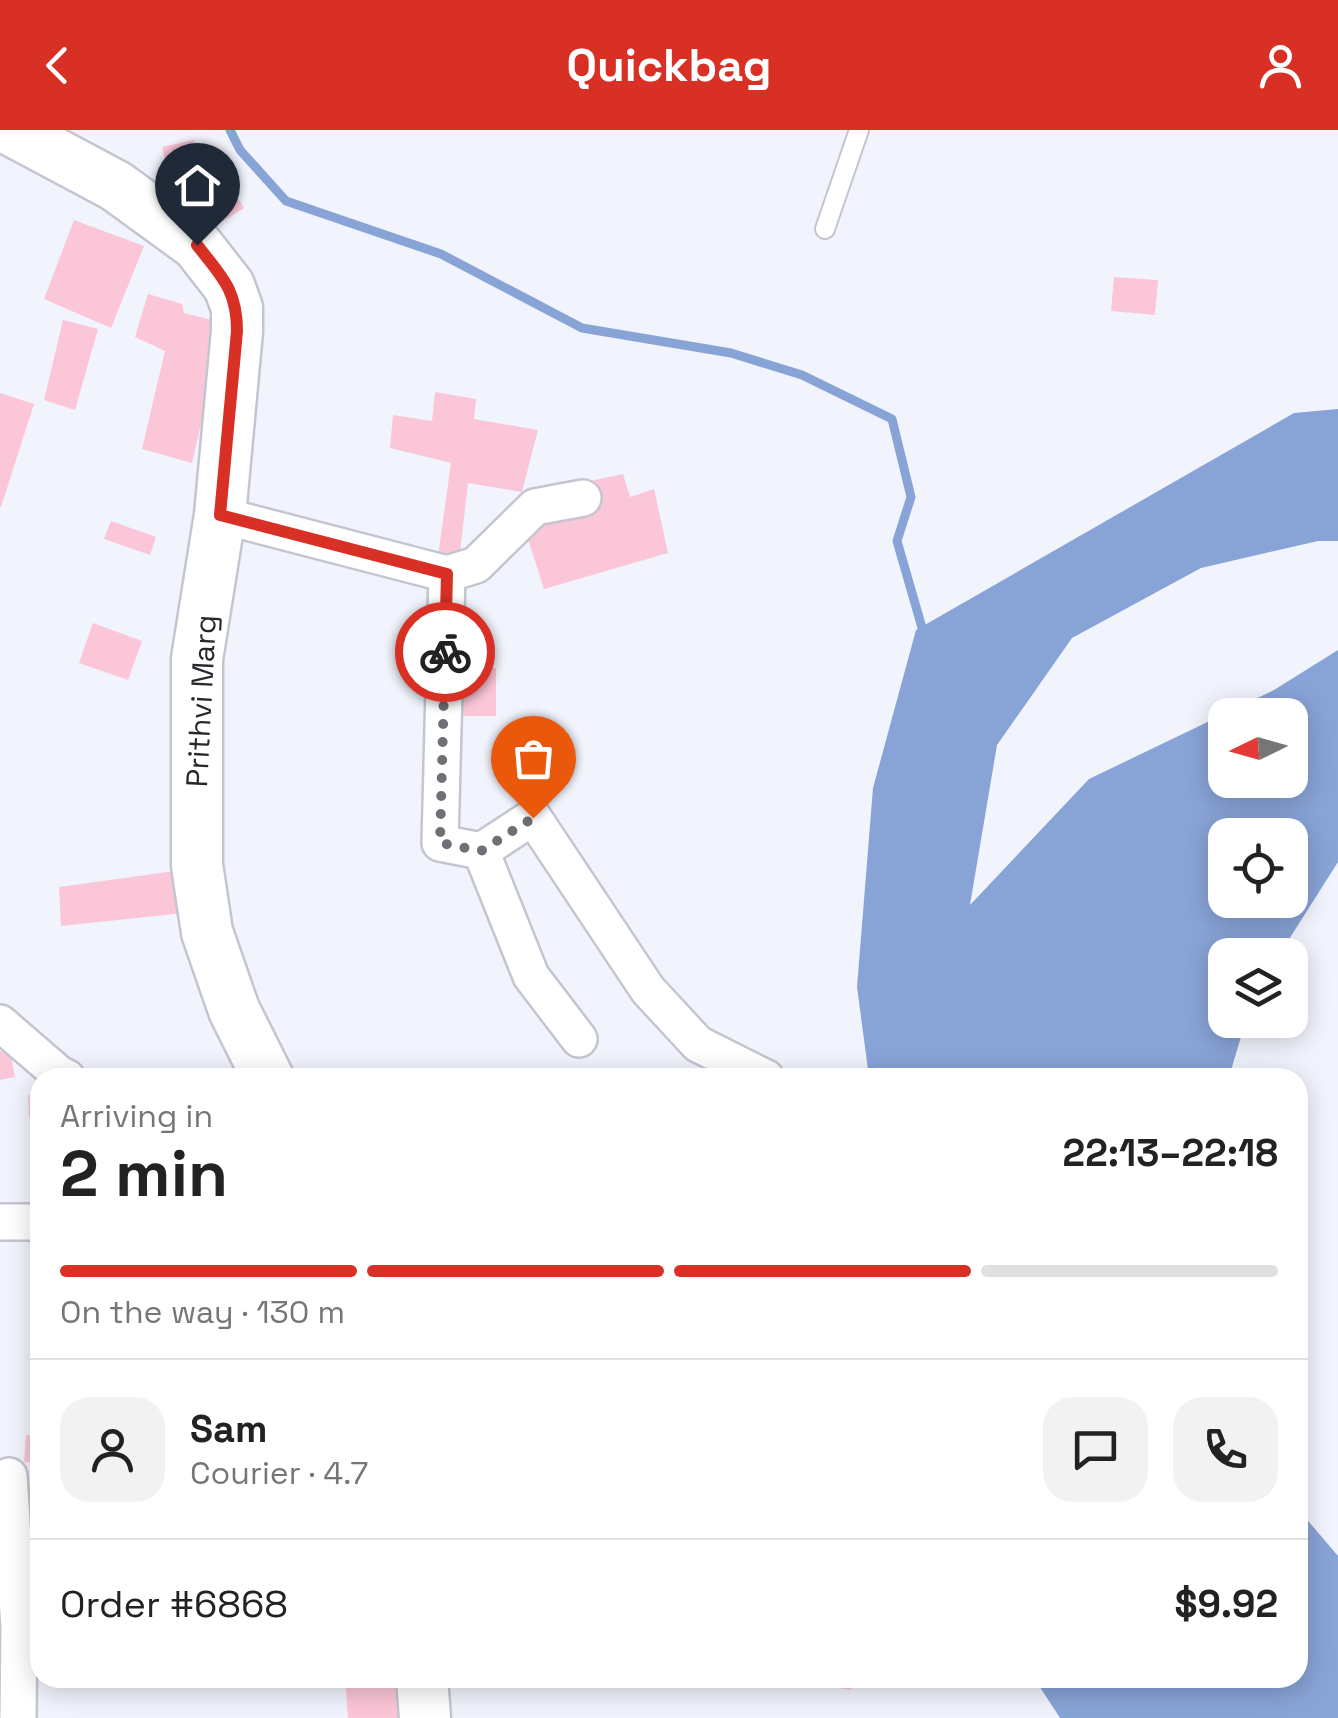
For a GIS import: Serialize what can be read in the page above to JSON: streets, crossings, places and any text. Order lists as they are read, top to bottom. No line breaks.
{"streets":{"street":["Prithvi Marg"]},"north":"left","page":{"header":"Quickbag","heading":["2 min","Arriving in","22:13–22:18"],"panel":["Sam","Courier · 4.7","Order #6868","$9.92"],"bar":"On the way · 130 m"}}
